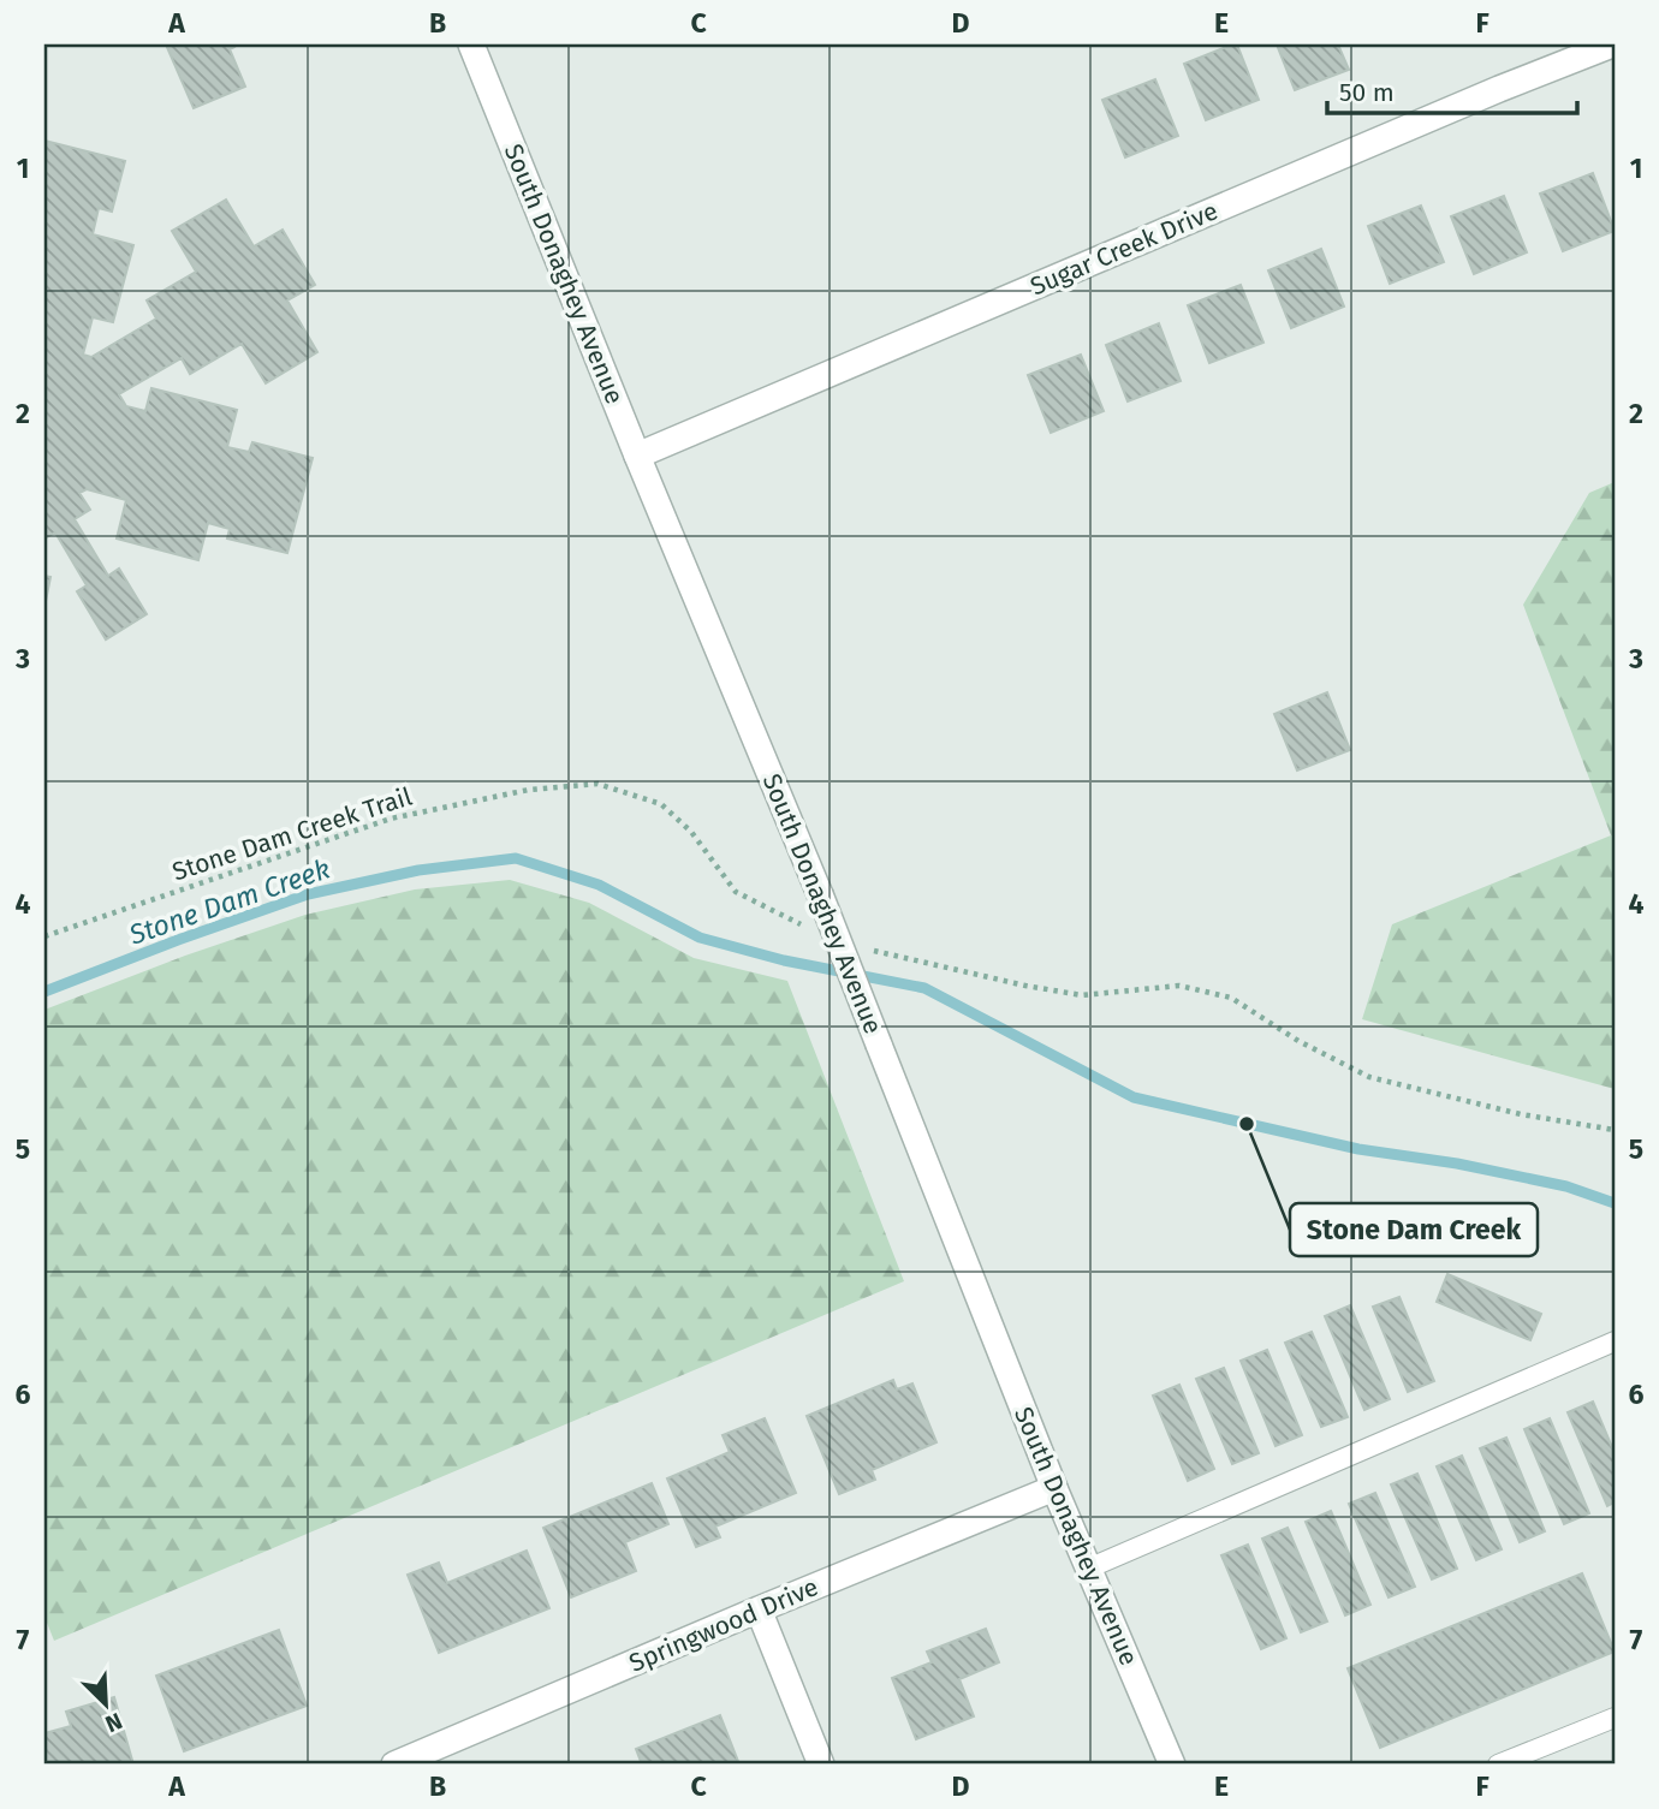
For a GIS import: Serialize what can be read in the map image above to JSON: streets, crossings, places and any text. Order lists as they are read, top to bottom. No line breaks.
{"streets":{"street":["Sugar Creek Drive","South Donaghey Avenue","Springwood Drive"],"path":["Stone Dam Creek Trail"]},"crossings":[["Sugar Creek Drive","South Donaghey Avenue"],["South Donaghey Avenue","Springwood Drive"]],"water":["Stone Dam Creek"],"places":["Stone Dam Creek"],"scale_bar":"50 m","north":"bottom right","grid":{"columns":["A","B","C","D","E","F"],"rows":["1","2","3","4","5","6","7"]}}
